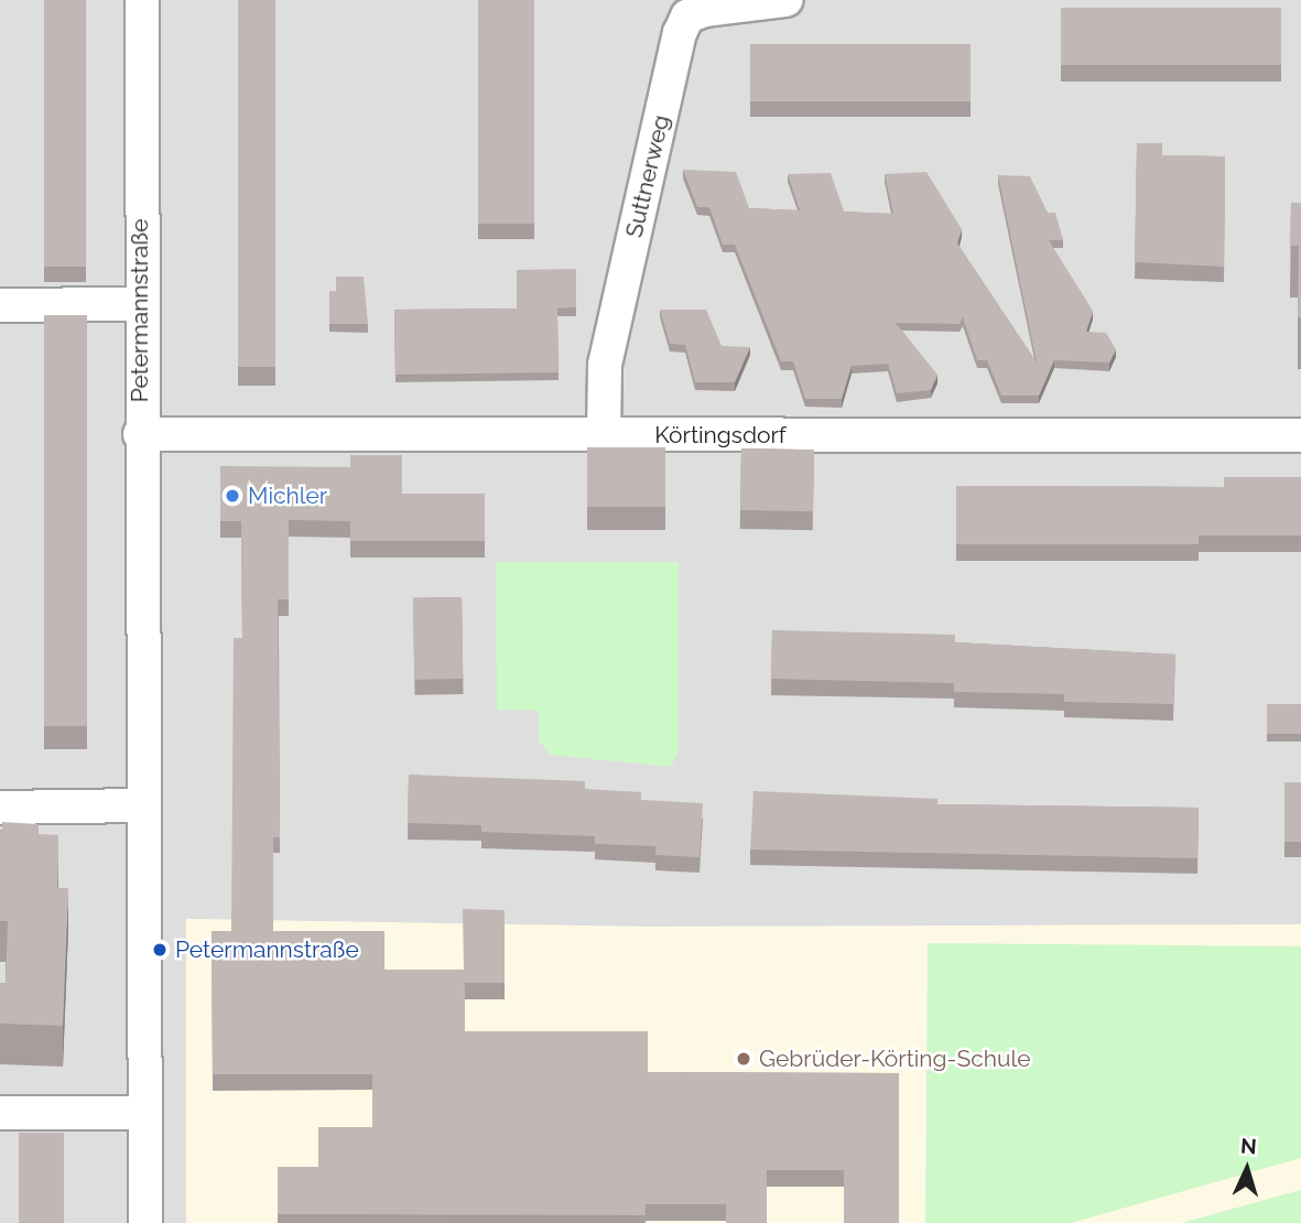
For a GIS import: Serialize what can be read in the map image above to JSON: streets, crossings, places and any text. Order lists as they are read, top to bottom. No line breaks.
{"streets":{"street":["Suttnerweg","Petermannstraße","Körtingsdorf"]},"crossings":[["Suttnerweg","Körtingsdorf"],["Petermannstraße","Körtingsdorf"]],"places":["Michler","Petermannstraße","Gebrüder-Körting-Schule"],"north":"top"}
